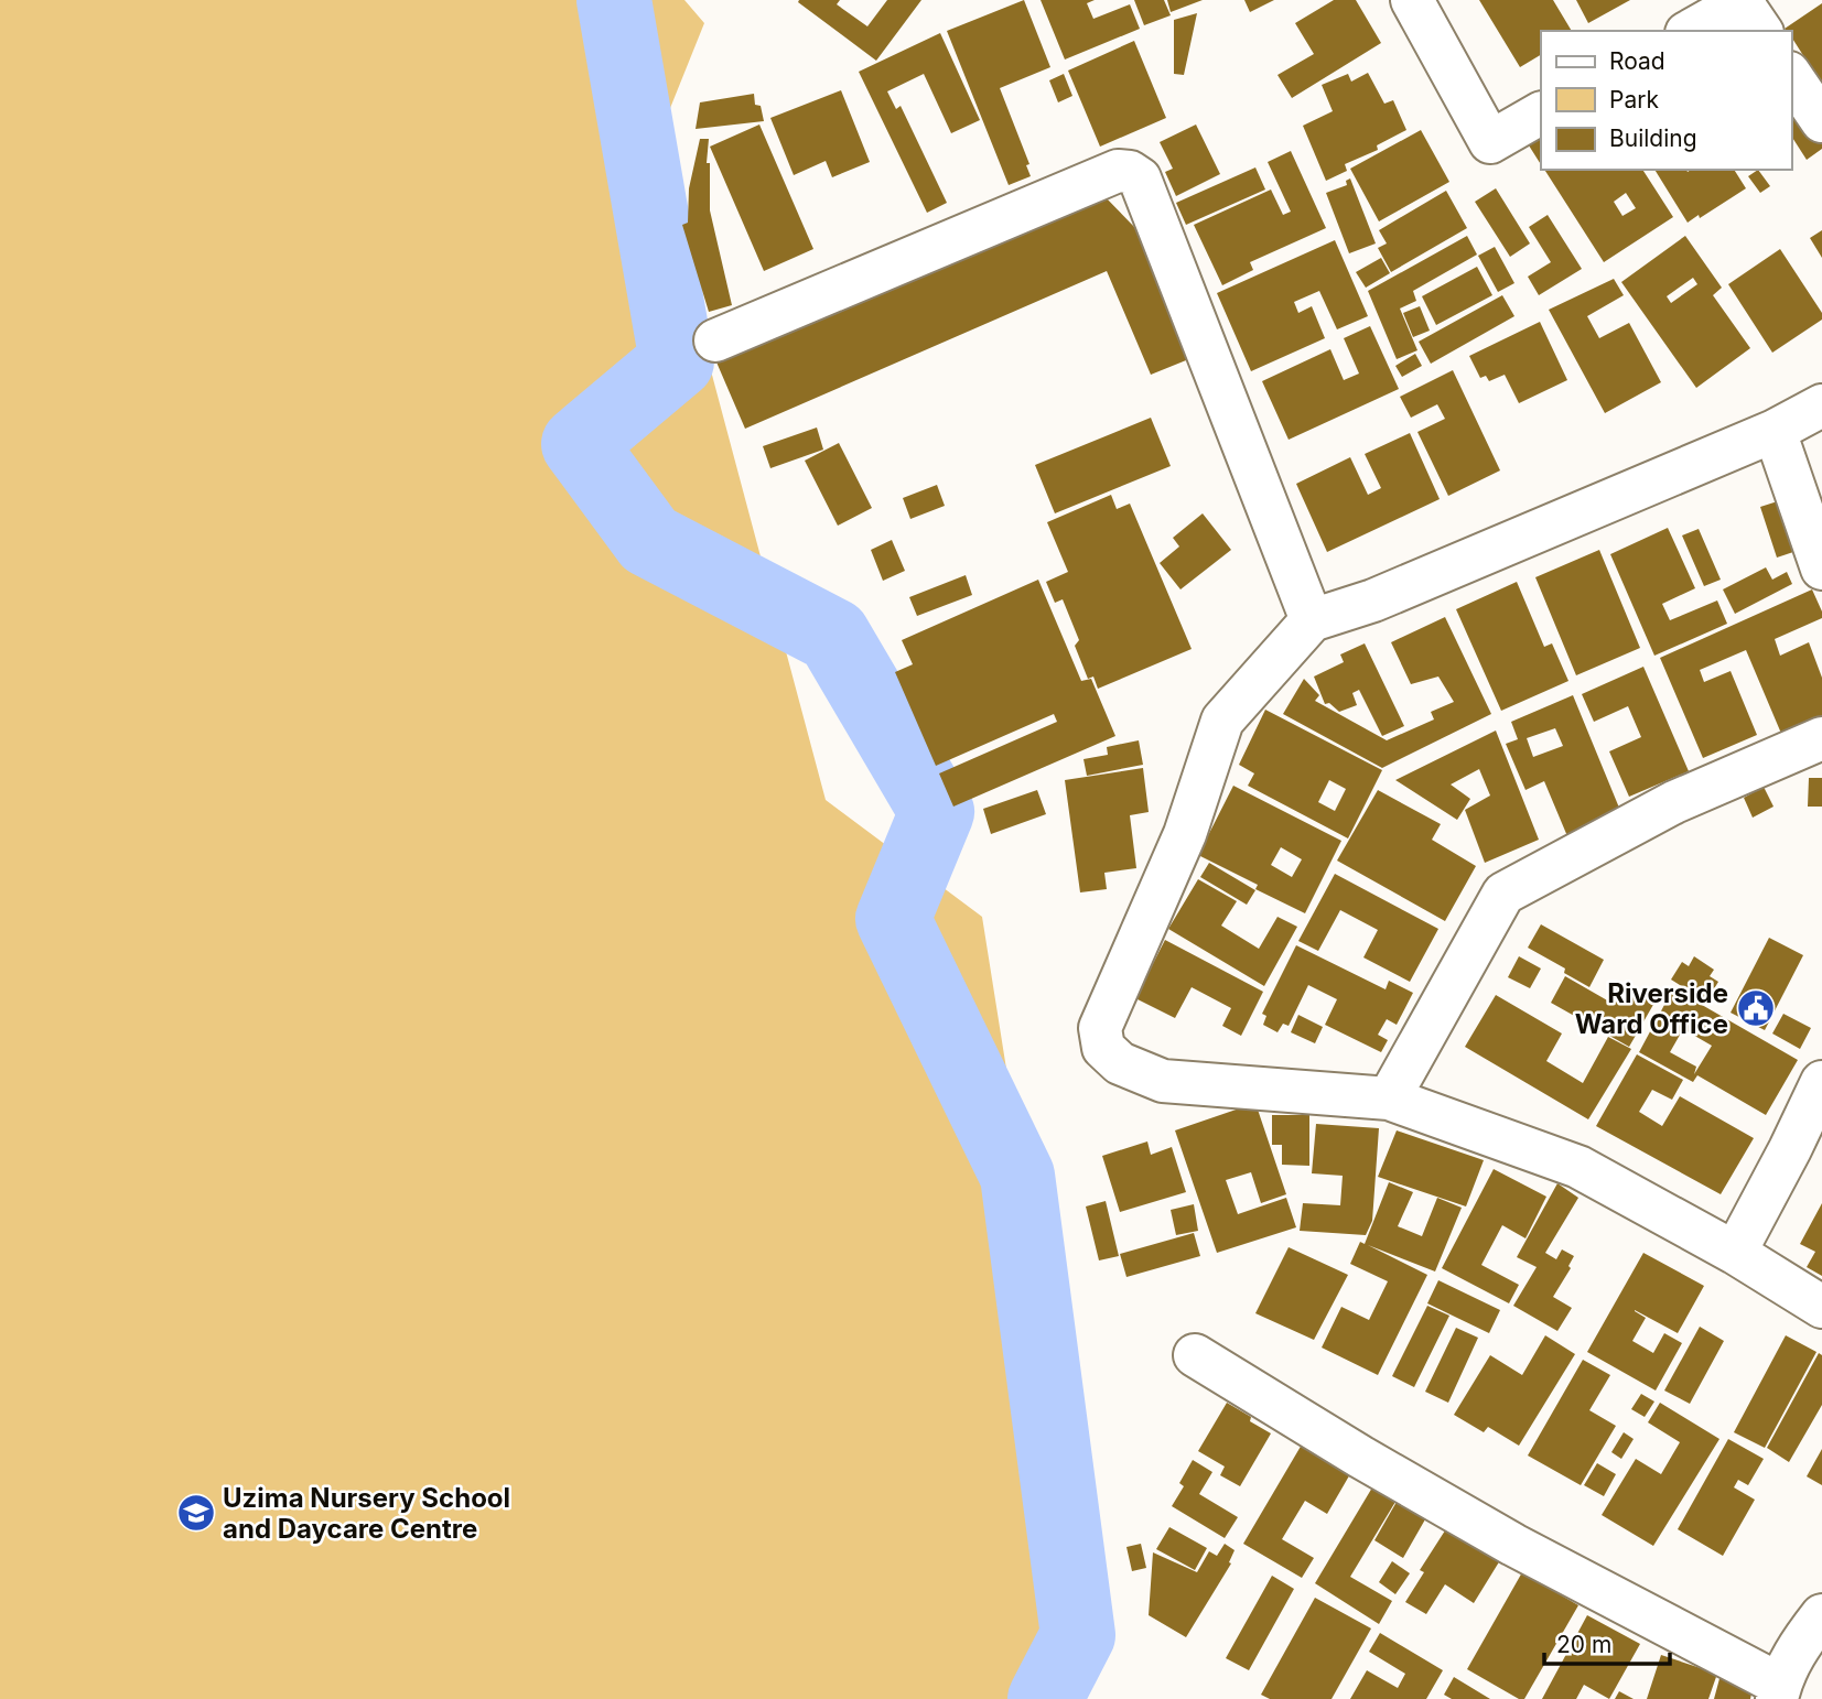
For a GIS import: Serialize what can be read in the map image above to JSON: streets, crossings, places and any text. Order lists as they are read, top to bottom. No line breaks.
{"places":{"public building":["Riverside Ward Office"],"school or university":["Uzima Nursery School and Daycare Centre"]},"legend":["Road","Park","Building"],"scale_bar":"20 m"}
